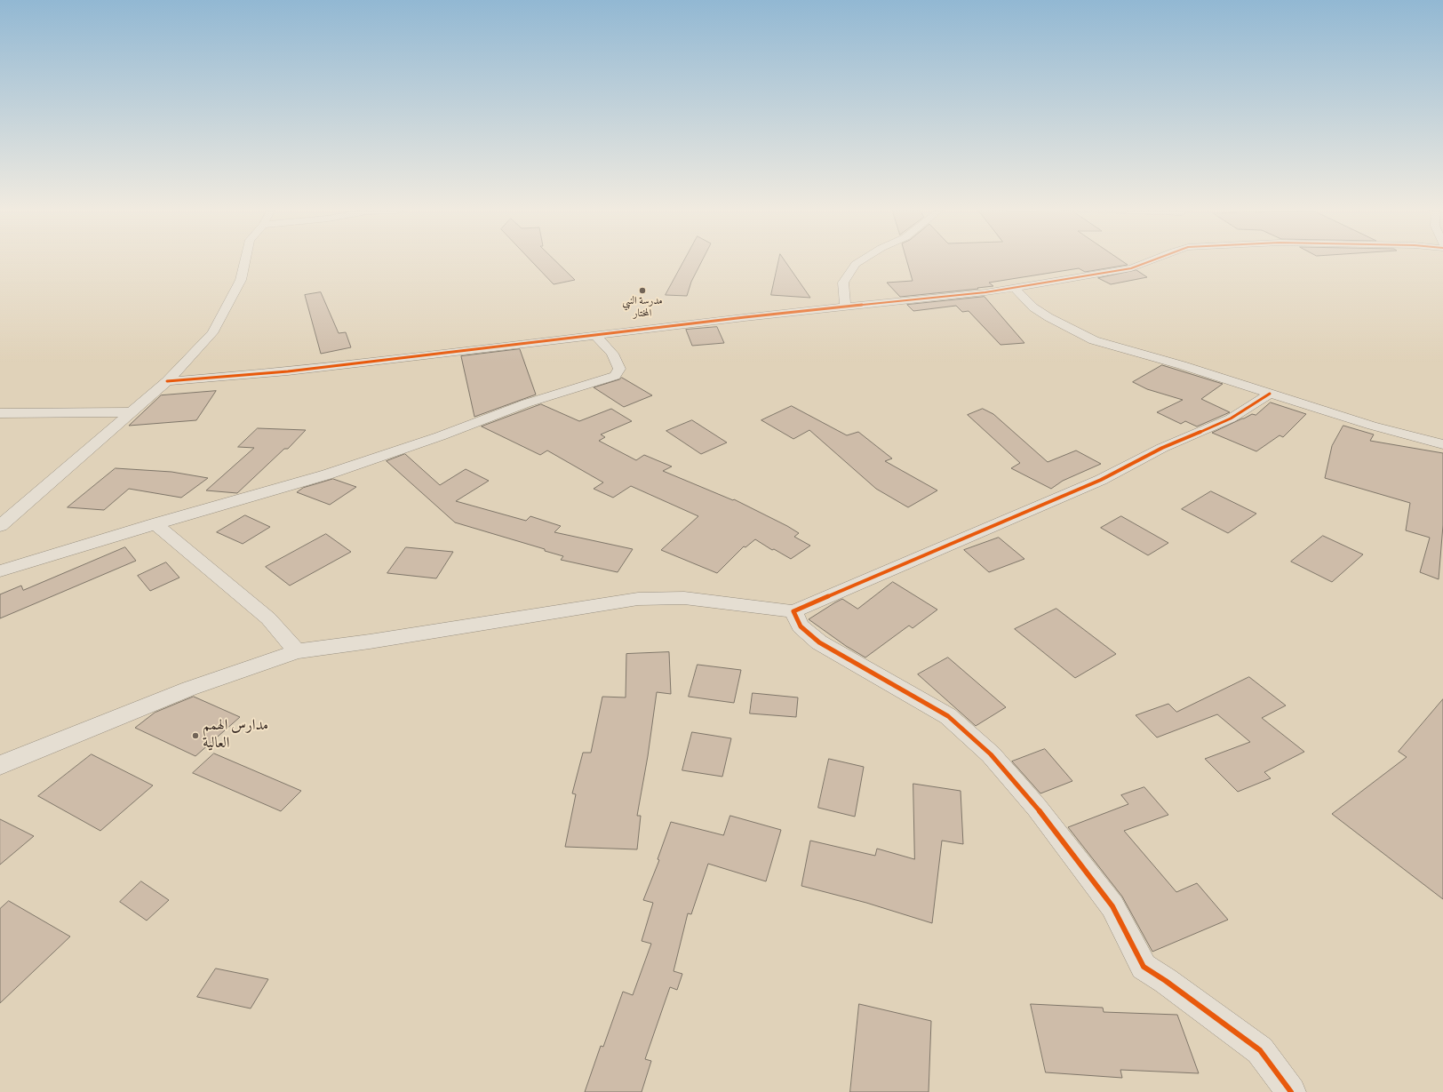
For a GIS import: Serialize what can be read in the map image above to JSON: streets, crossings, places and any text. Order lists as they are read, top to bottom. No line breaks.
{"places":["مدرسة النبي المختار","مدارس الهمم العالية"]}
